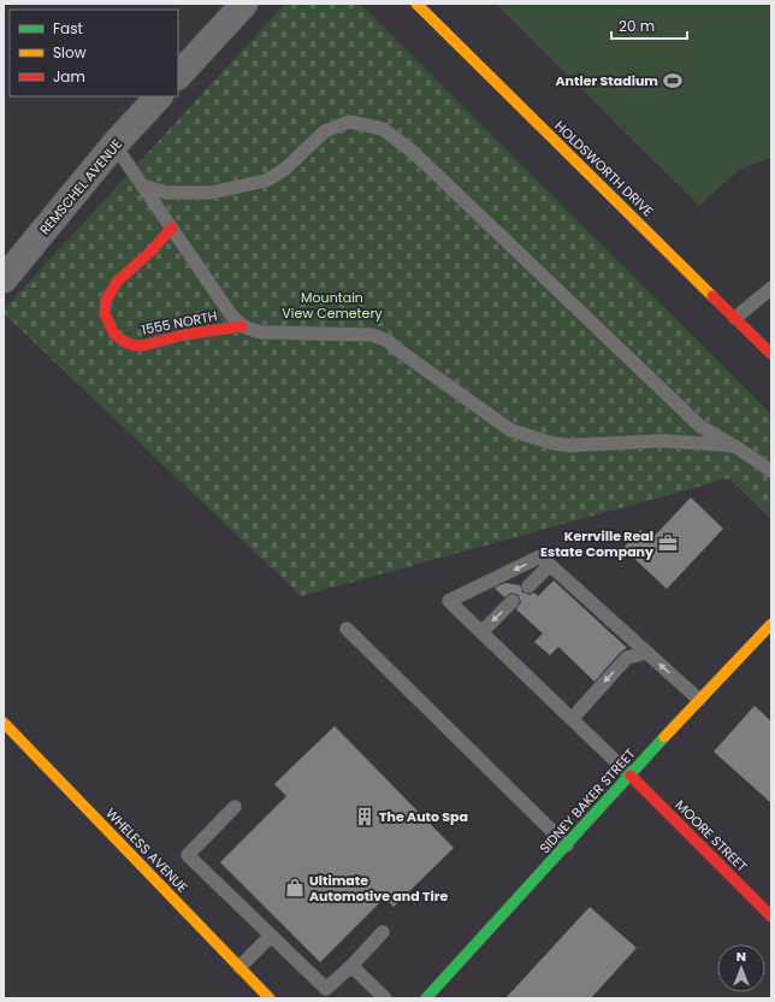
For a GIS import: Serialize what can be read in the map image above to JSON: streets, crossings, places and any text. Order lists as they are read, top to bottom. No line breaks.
{"streets":{"main road":["HOLDSWORTH DRIVE","1555 NORTH","SIDNEY BAKER STREET","MOORE STREET","WHELESS AVENUE"],"street":["REMSCHEL AVENUE"]},"crossings":[["SIDNEY BAKER STREET","MOORE STREET"]],"parks":["Mountain View Cemetery"],"places":{"sports":["Antler Stadium"],"office":["Kerrville Real Estate Company"],"building":["The Auto Spa"],"shop":["Ultimate Automotive and Tire"]},"legend":["Fast","Slow","Jam"],"scale_bar":"20 m","north":"top"}
